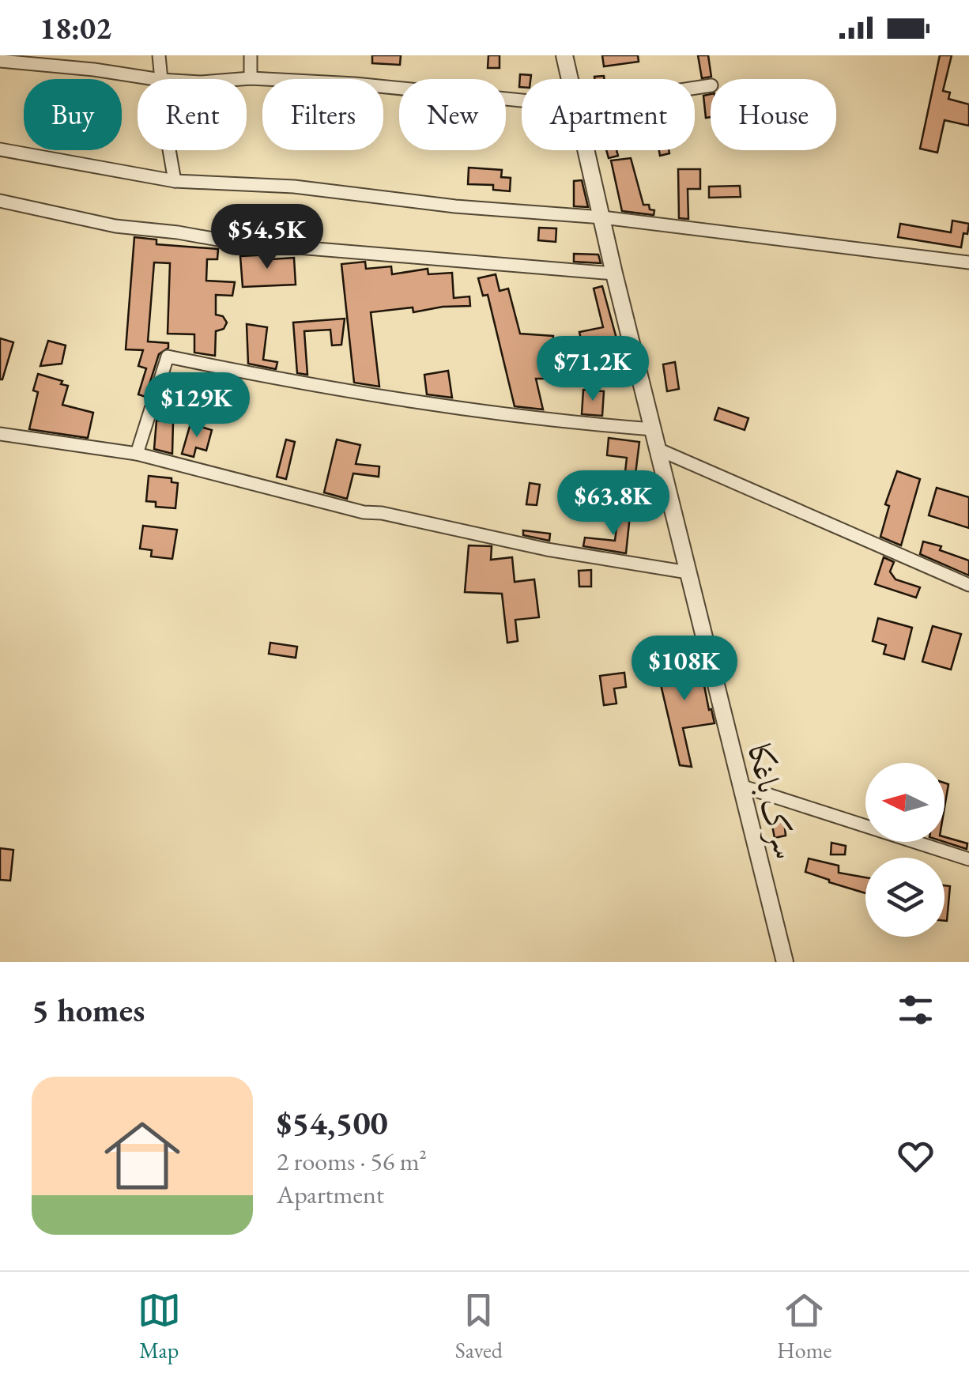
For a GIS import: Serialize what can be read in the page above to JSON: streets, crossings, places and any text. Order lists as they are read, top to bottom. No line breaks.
{"streets":{"street":["سرک باغکا"]},"north":"left","page":{"status":"18:02","chip":["Buy","Rent","Filters","New","Apartment","House"],"price":["$54.5K","$71.2K","$129K","$63.8K","$108K"],"heading":"5 homes","list":[{"name":"$54,500","note":"2 rooms · 56 m² · Apartment"}],"tabs":["Map","Saved","Home"]}}
